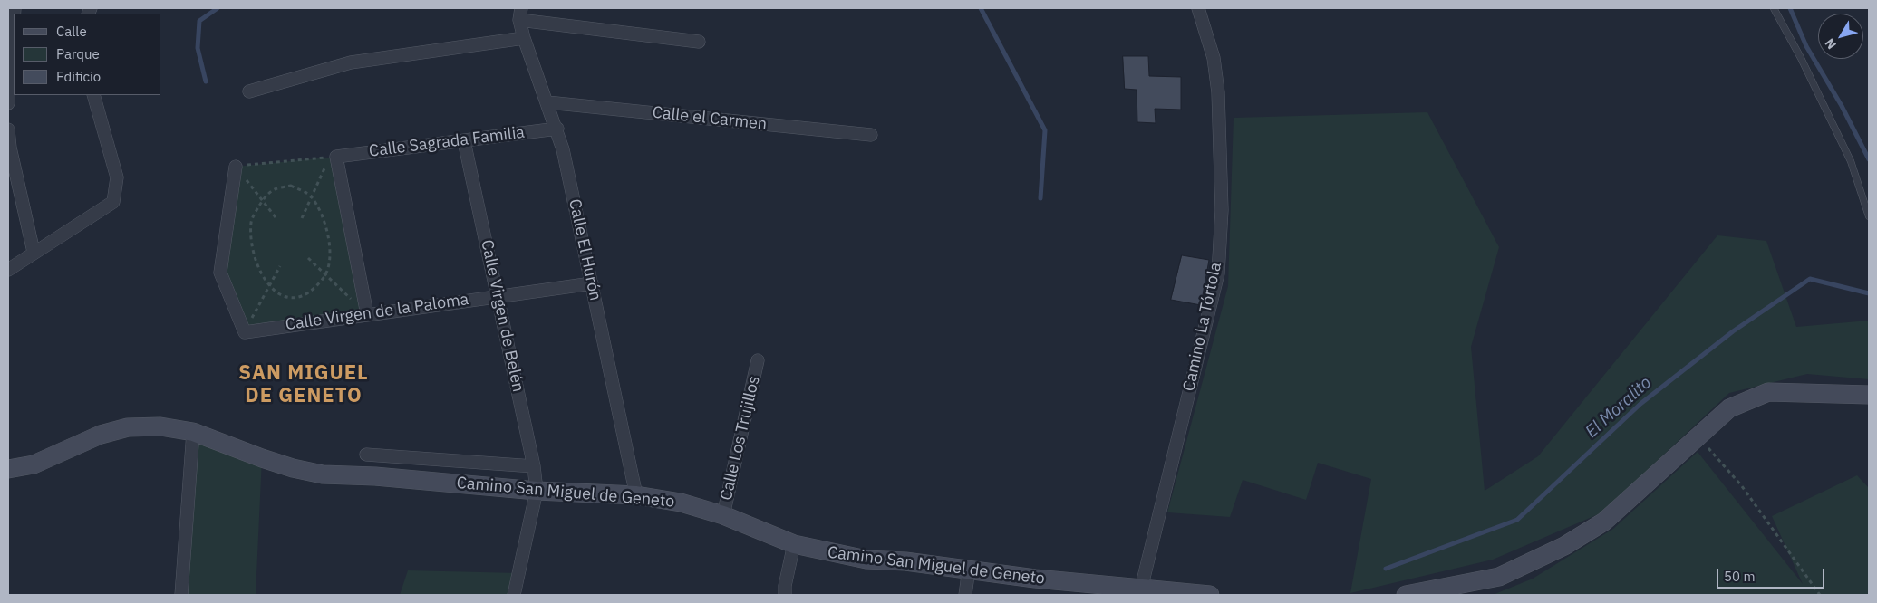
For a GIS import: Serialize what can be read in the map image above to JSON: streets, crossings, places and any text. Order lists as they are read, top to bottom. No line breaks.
{"streets":{"main road":["Camino San Miguel de Geneto"],"street":["Calle el Carmen","Calle Sagrada Familia","Calle El Hurón","Calle Virgen de la Paloma","Calle Virgen de Belén","Camino La Tórtola","Calle Los Trujillos"]},"crossings":[["Calle el Carmen","Calle El Hurón"],["Calle Sagrada Familia","Calle El Hurón"],["Calle Sagrada Familia","Calle Virgen de la Paloma"],["Calle Sagrada Familia","Calle Virgen de Belén"],["Calle El Hurón","Calle Virgen de la Paloma"],["Calle El Hurón","Camino San Miguel de Geneto"],["Calle Virgen de la Paloma","Calle Virgen de Belén"],["Calle Virgen de Belén","Camino San Miguel de Geneto"],["Camino La Tórtola","Camino San Miguel de Geneto"],["Calle Los Trujillos","Camino San Miguel de Geneto"]],"districts":["SAN MIGUEL DE GENETO"],"water":["El Moralito"],"legend":["Calle","Parque","Edificio"],"scale_bar":"50 m","north":"bottom left"}
